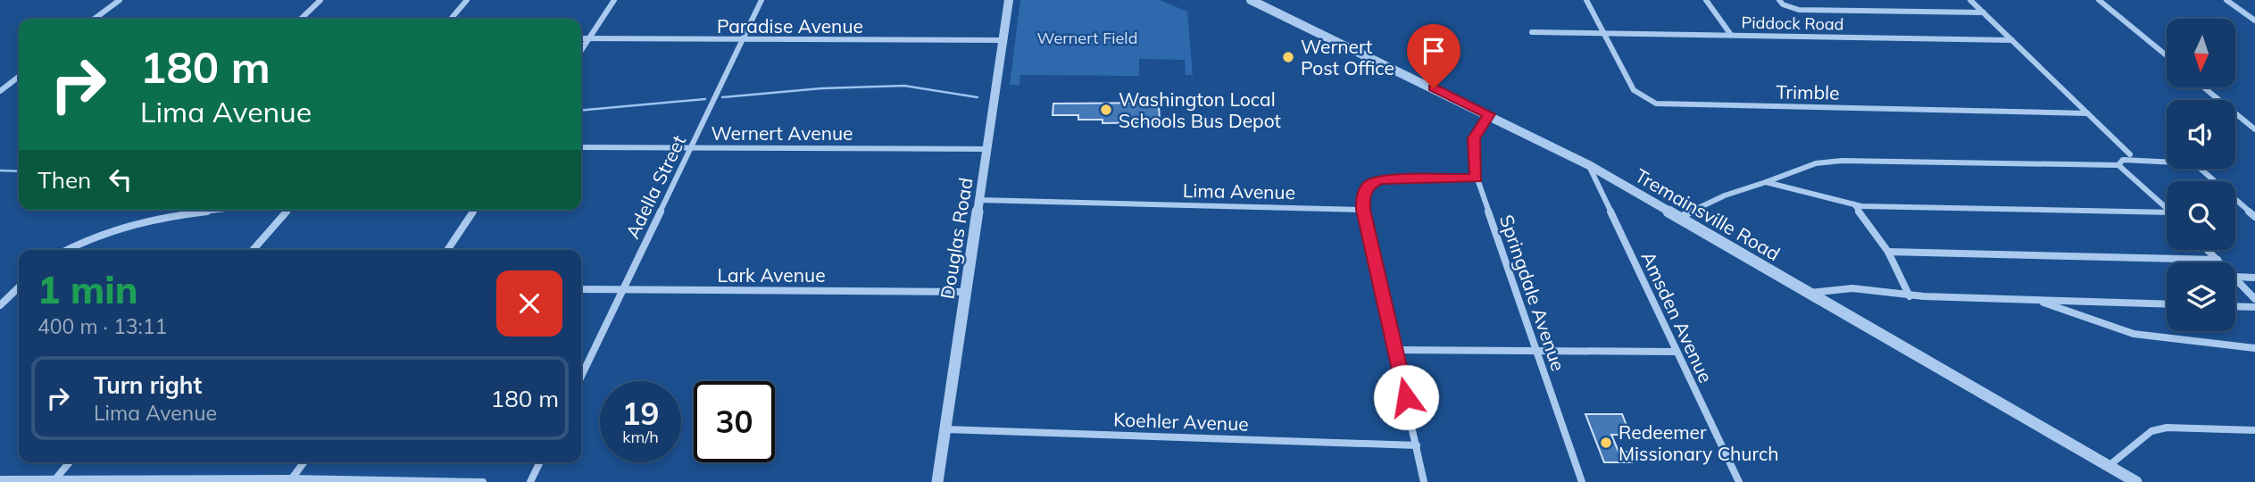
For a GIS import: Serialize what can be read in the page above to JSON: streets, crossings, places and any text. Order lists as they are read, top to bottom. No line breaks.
{"streets":{"street":["Piddock Road","Paradise Avenue","Trimble","Wernert Avenue","Adella Street","Lima Avenue","Tremainsville Road","Douglas Road","Lark Avenue","Springdale Avenue","Amsden Avenue","Koehler Avenue"]},"crossings":[["Piddock Road","Trimble"],["Paradise Avenue","Adella Street"],["Paradise Avenue","Douglas Road"],["Wernert Avenue","Adella Street"],["Wernert Avenue","Douglas Road"],["Adella Street","Lark Avenue"],["Lima Avenue","Douglas Road"],["Tremainsville Road","Springdale Avenue"],["Tremainsville Road","Amsden Avenue"],["Douglas Road","Lark Avenue"],["Douglas Road","Koehler Avenue"]],"parks":["Wernert Field"],"places":["Wernert Post Office","Washington Local Schools Bus Depot","Redeemer Missionary Church"],"north":"bottom","page":{"turn":["180 m","Lima Avenue"],"then":"Then","heading":["1 min","400 m · 13:11"],"list":[{"name":"Turn right","note":"Lima Avenue","value":"180 m"}],"speed":"19 km/h","limit":"30"}}
